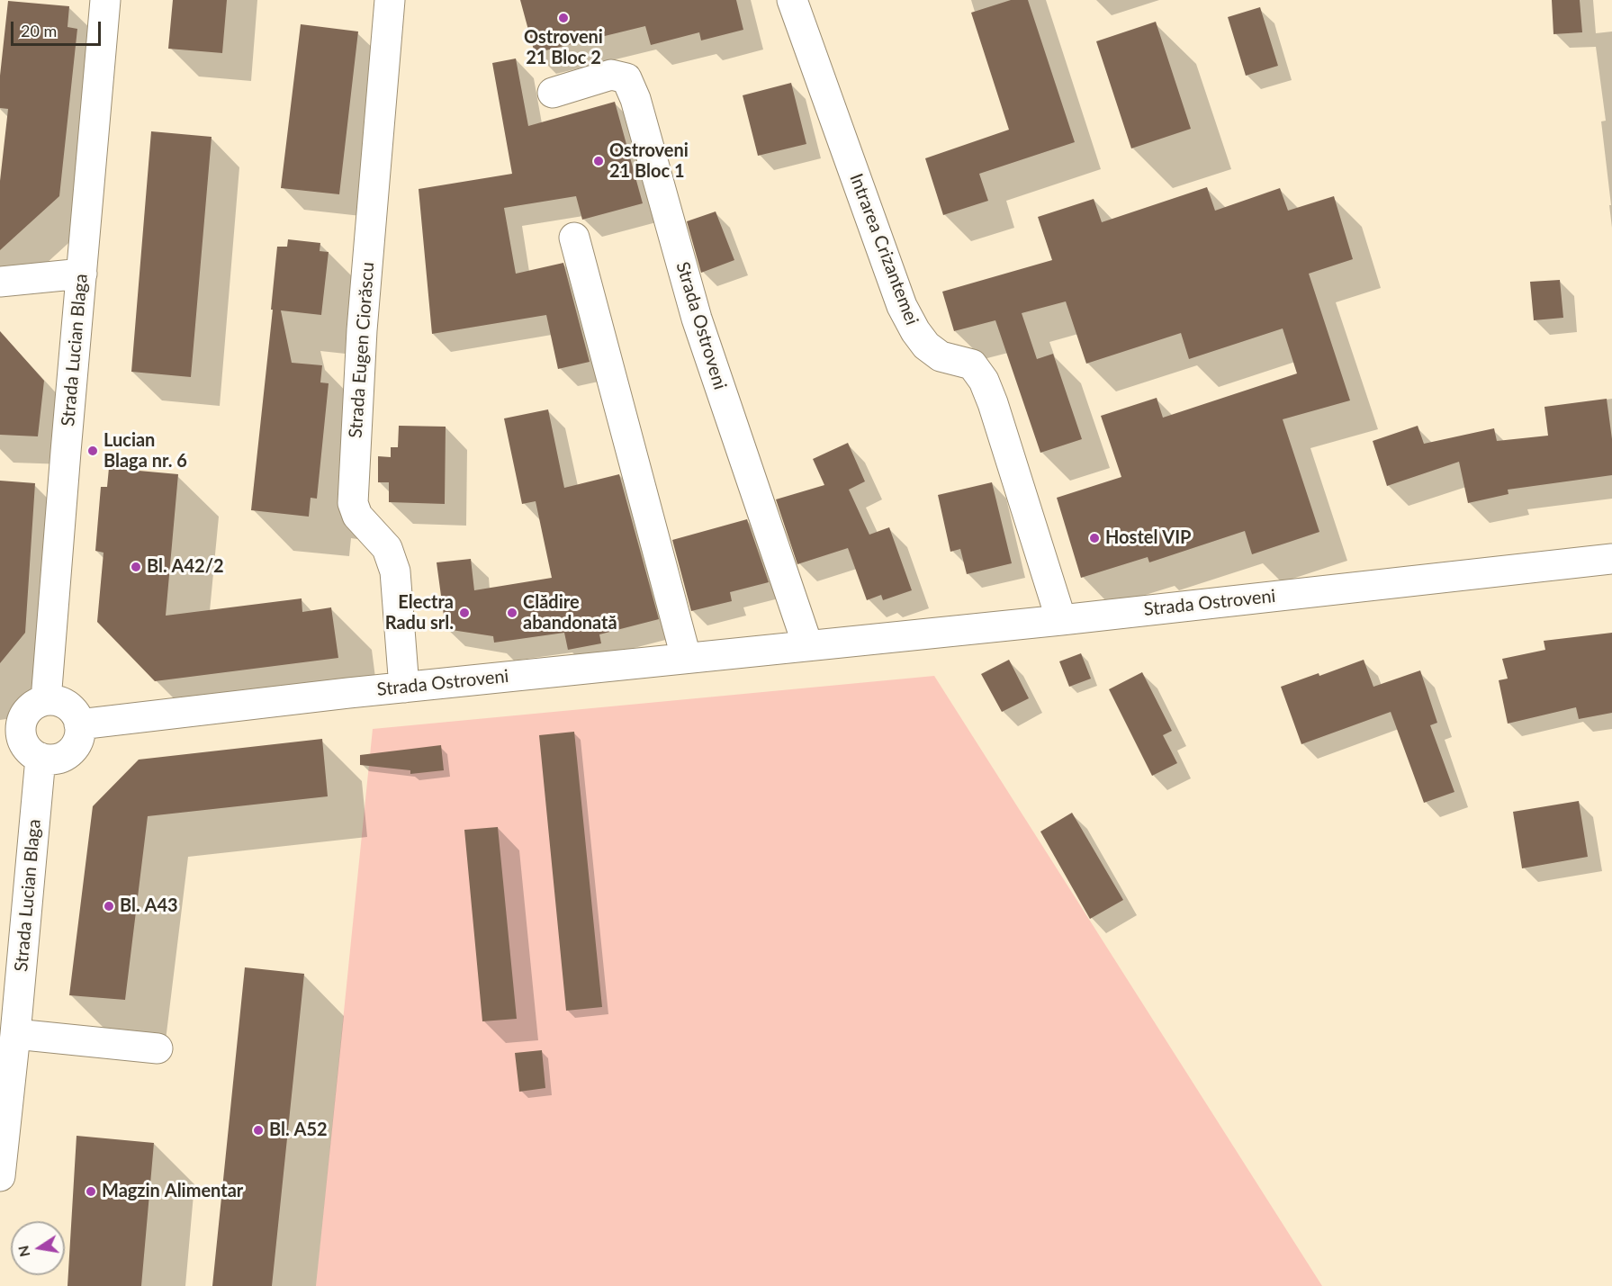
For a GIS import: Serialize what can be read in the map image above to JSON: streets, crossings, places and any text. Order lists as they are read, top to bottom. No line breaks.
{"streets":{"street":["Intrarea Crizantemei","Strada Ostroveni","Strada Lucian Blaga","Strada Eugen Ciorăscu"]},"crossings":[["Intrarea Crizantemei","Strada Ostroveni"],["Strada Ostroveni","Strada Lucian Blaga"],["Strada Ostroveni","Strada Eugen Ciorăscu"]],"places":["Ostroveni 21 Bloc 2","Ostroveni 21 Bloc 1","Lucian Blaga nr. 6","Hostel VIP","Bl. A42/2","Electra Radu srl.","Clădire abandonată","Bl. A43","Bl. A52","Magzin Alimentar"],"scale_bar":"20 m","north":"left"}
